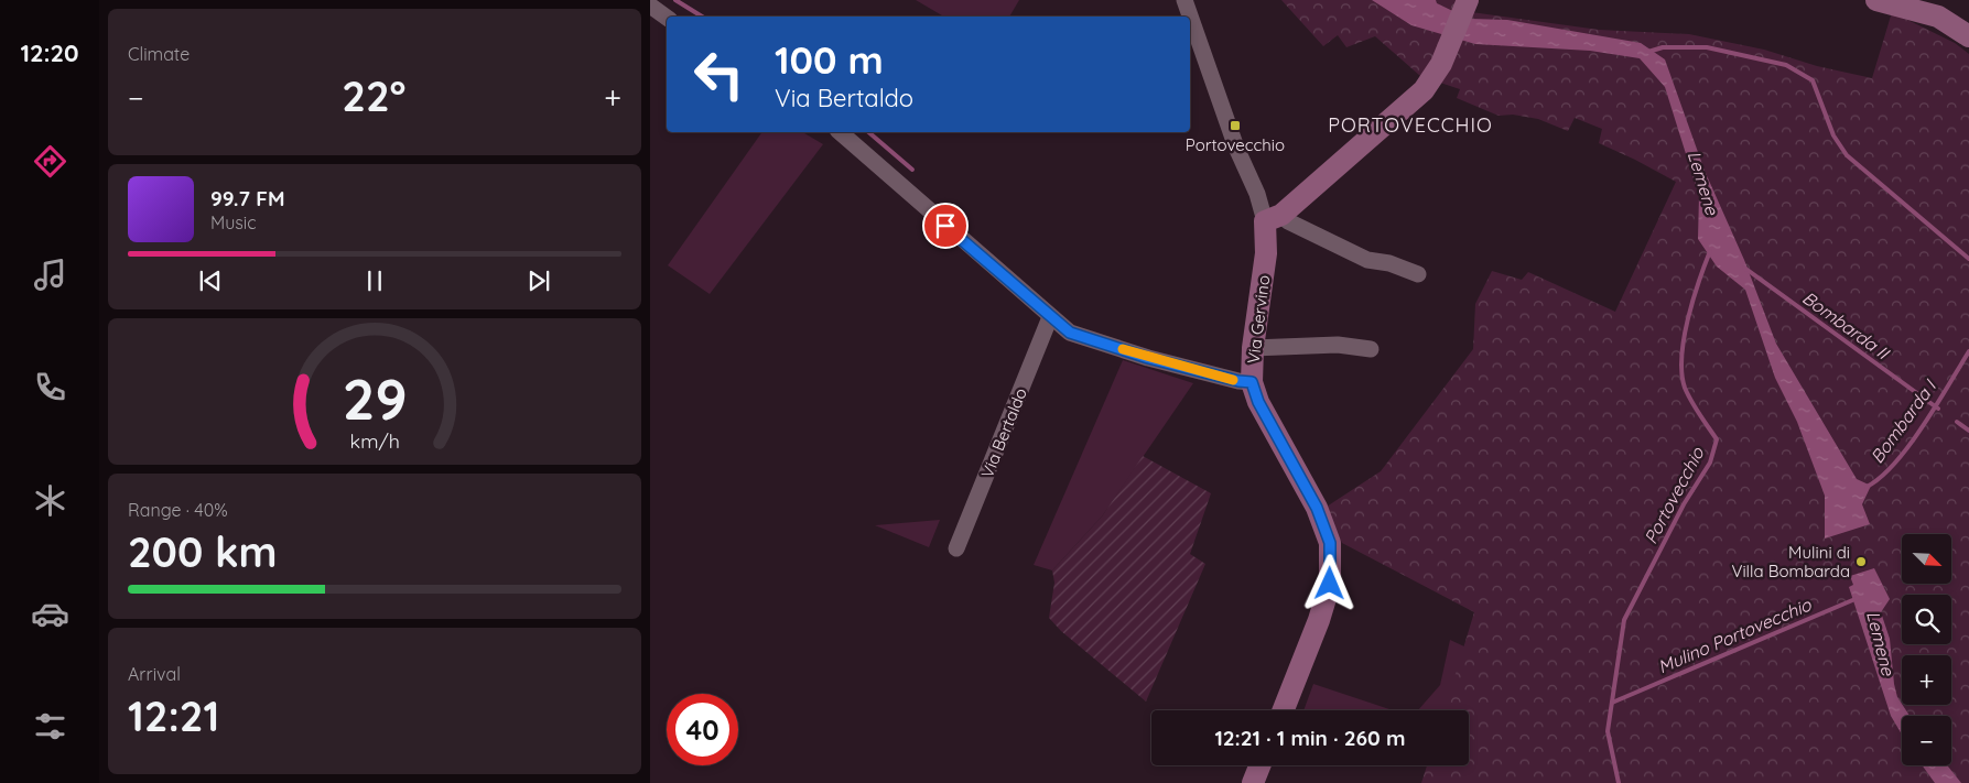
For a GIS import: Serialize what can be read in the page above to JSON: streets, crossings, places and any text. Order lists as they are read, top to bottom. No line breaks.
{"streets":{"street":["Via Gervino","Via Bertaldo"]},"districts":["PORTOVECCHIO"],"water":["Lemene","Bombarda II","Bombarda I","Portovecchio","Mulino Portovecchio"],"places":{"transit":["Portovecchio"],"other":["Mulini di Villa Bombarda"]},"north":"bottom right","page":{"tabs":"12:20","tile":["Climate",["Range · 40%","200 km"],["Arrival","12:21"]],"turn":["100 m","Via Bertaldo"],"heat":["−","22°","+"],"song":["99.7 FM","Music"],"map_buttons":["+","−"],"limit":"40","trip":"12:21 · 1 min · 260 m","gauge":["29","km/h"]}}
